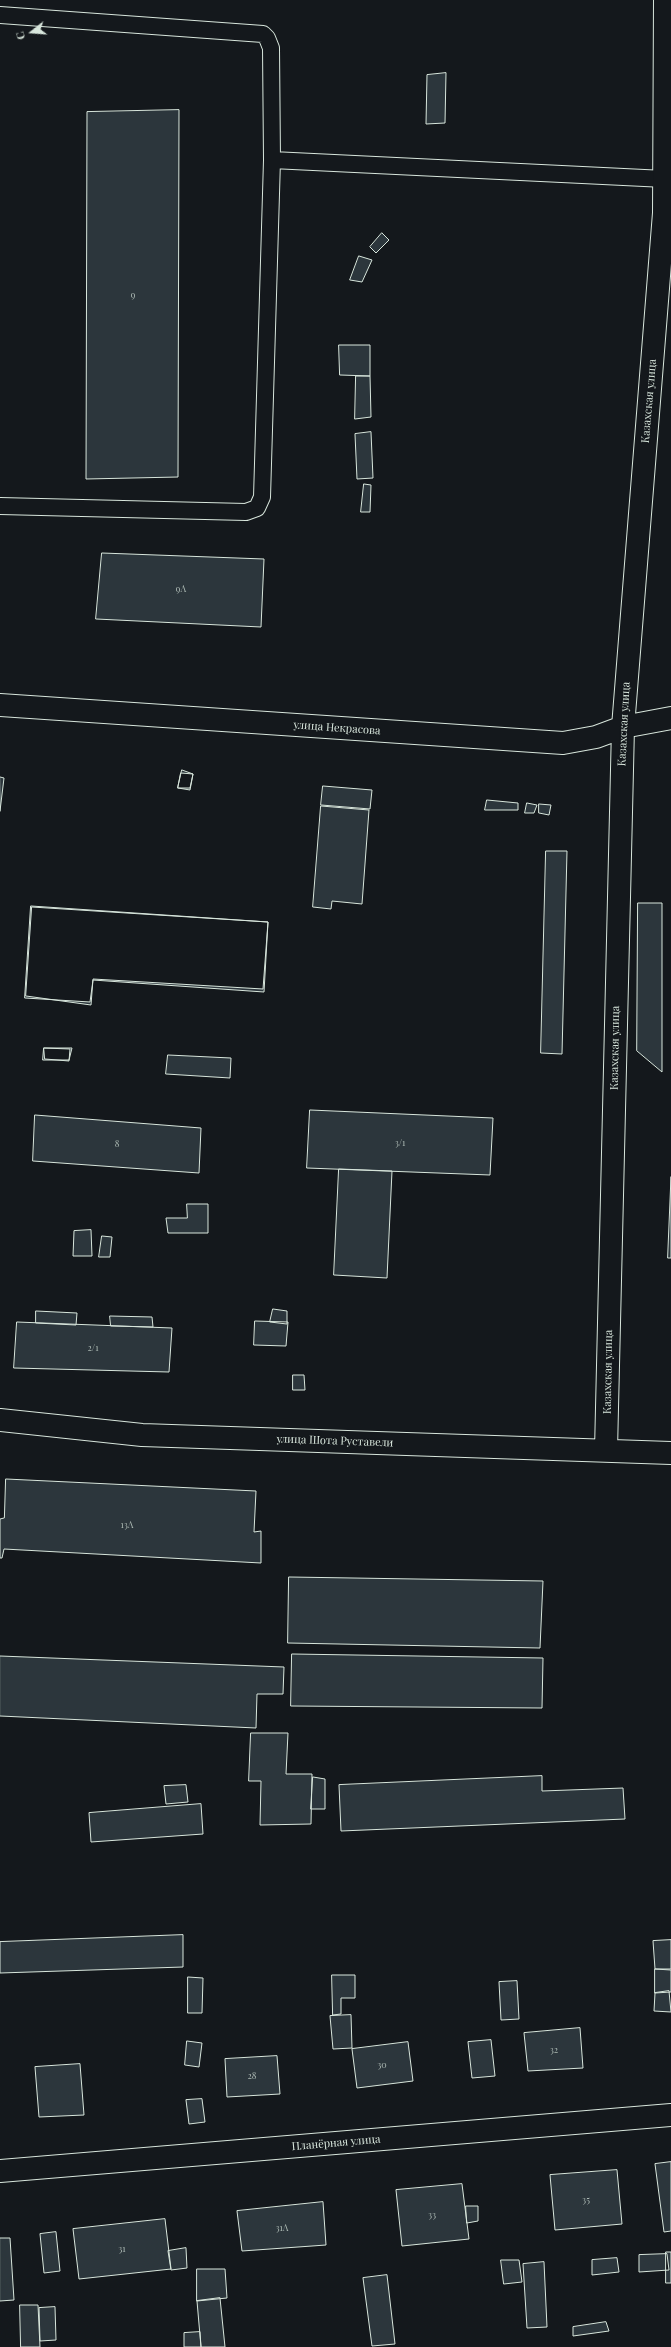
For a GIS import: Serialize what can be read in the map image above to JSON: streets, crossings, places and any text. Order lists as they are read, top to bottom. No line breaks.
{"streets":{"street":["Казахская улица","улица Некрасова","улица Шота Руставели","Планёрная улица"]},"crossings":[["Казахская улица","улица Некрасова"],["Казахская улица","улица Шота Руставели"]],"house_numbers":["9","9А","3/1","8","2/1","13А","32","30","28","35","33","31А","31"],"north":"left"}
